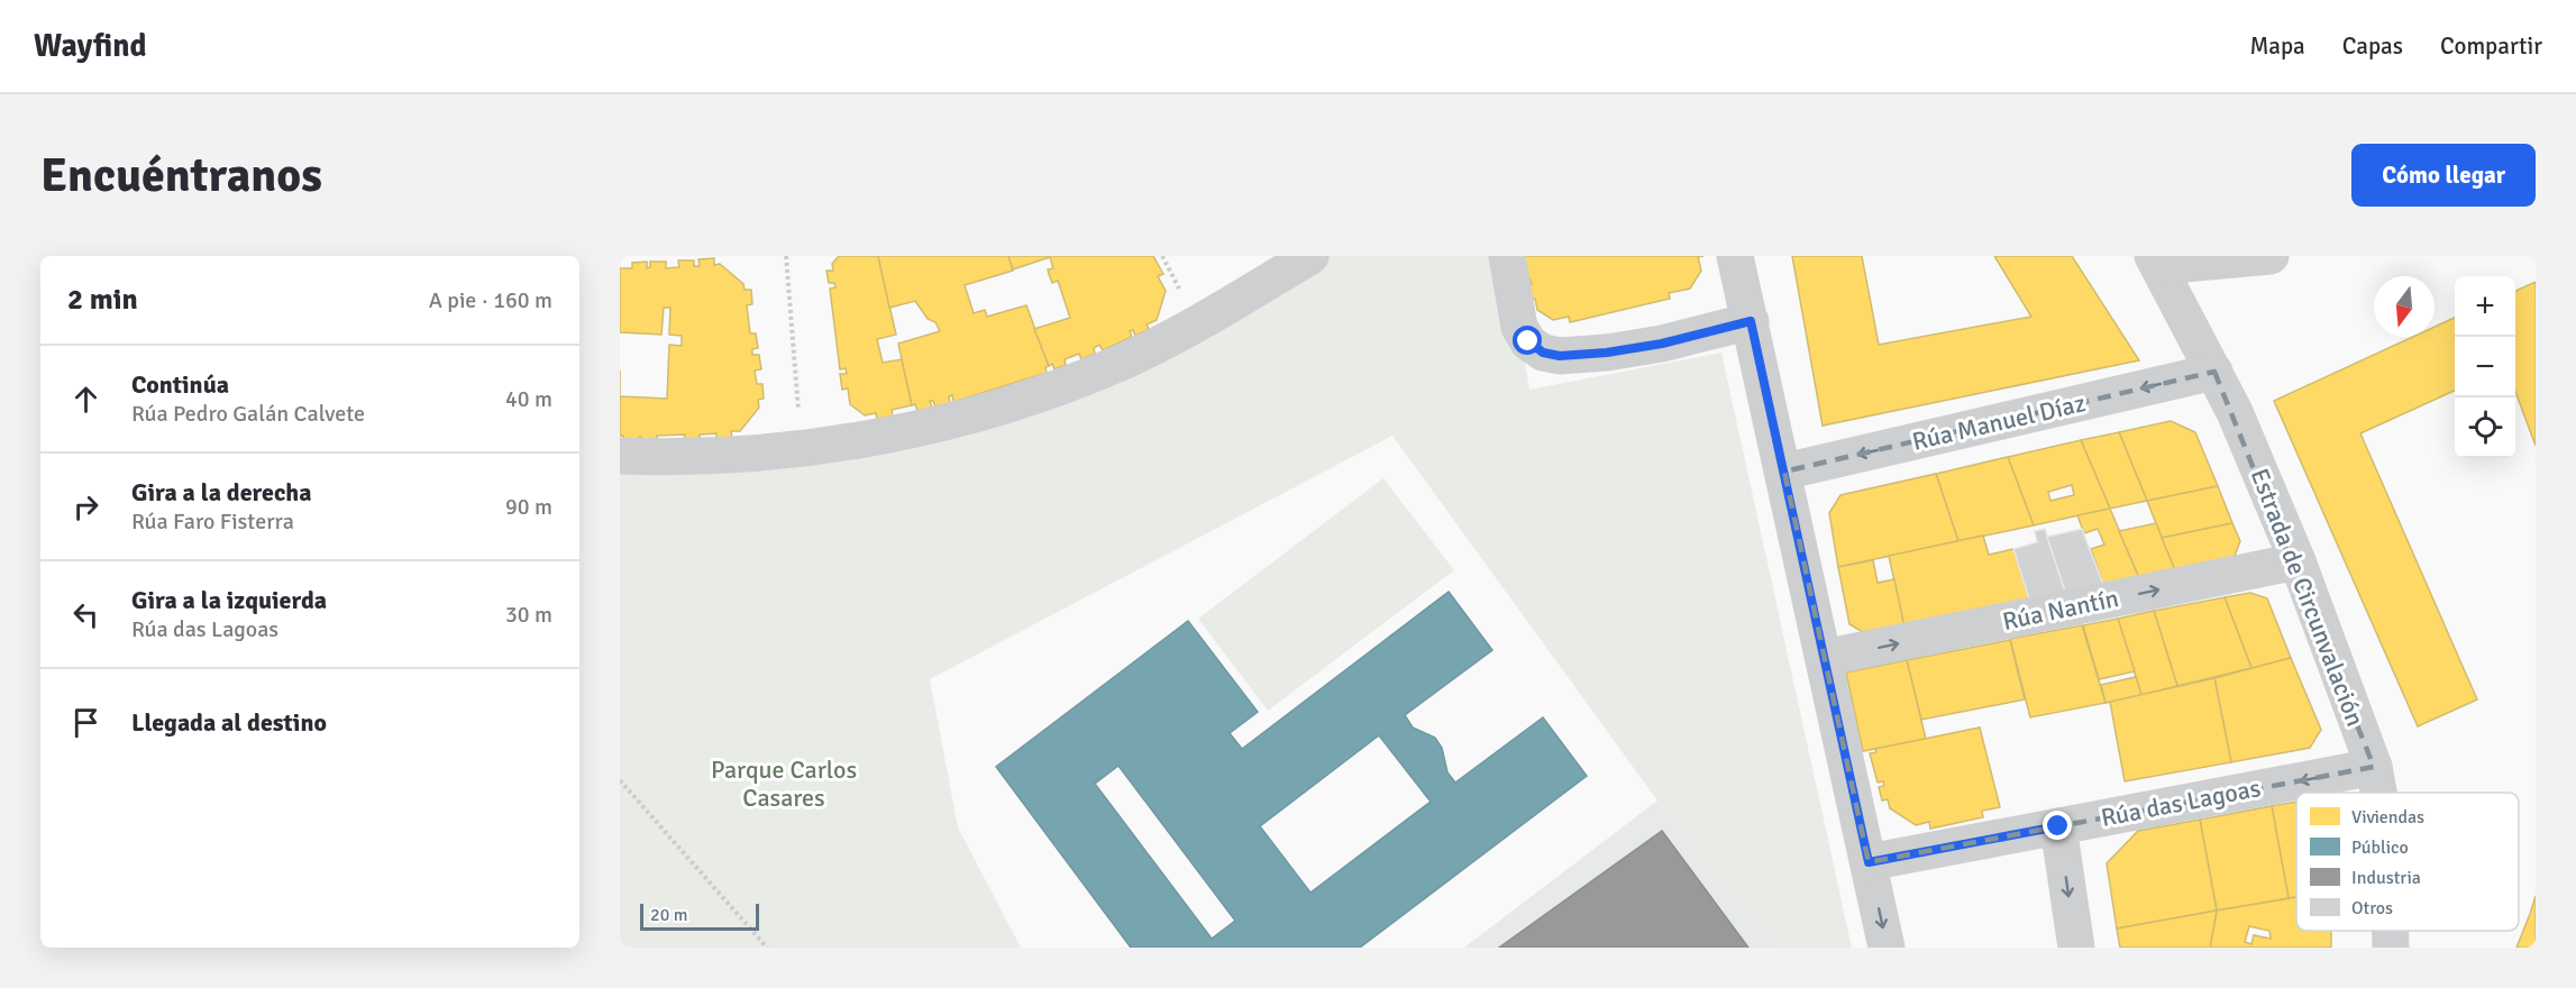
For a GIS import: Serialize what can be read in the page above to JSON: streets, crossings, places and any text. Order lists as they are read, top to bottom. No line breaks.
{"streets":{"street":["Rúa Manuel Díaz","Estrada de Circunvalación","Rúa Nantín","Rúa das Lagoas"]},"crossings":[["Rúa Manuel Díaz","Estrada de Circunvalación"],["Estrada de Circunvalación","Rúa Nantín"],["Estrada de Circunvalación","Rúa das Lagoas"]],"one_way":["Rúa Manuel Díaz","Rúa Nantín","Rúa das Lagoas"],"parks":["Parque Carlos Casares"],"legend":["Viviendas","Público","Industria","Otros"],"scale_bar":"20 m","north":"bottom","page":{"header":"Wayfind","nav":["Mapa","Capas","Compartir"],"buttons":"Cómo llegar","title":"Encuéntranos","heading":["2 min","A pie · 160 m"],"map_buttons":["+","−"],"list":[["Continúa","Rúa Pedro Galán Calvete","40 m"],["Gira a la derecha","Rúa Faro Fisterra","90 m"],["Gira a la izquierda","Rúa das Lagoas","30 m"],"Llegada al destino"],"scale":"20 m"}}
